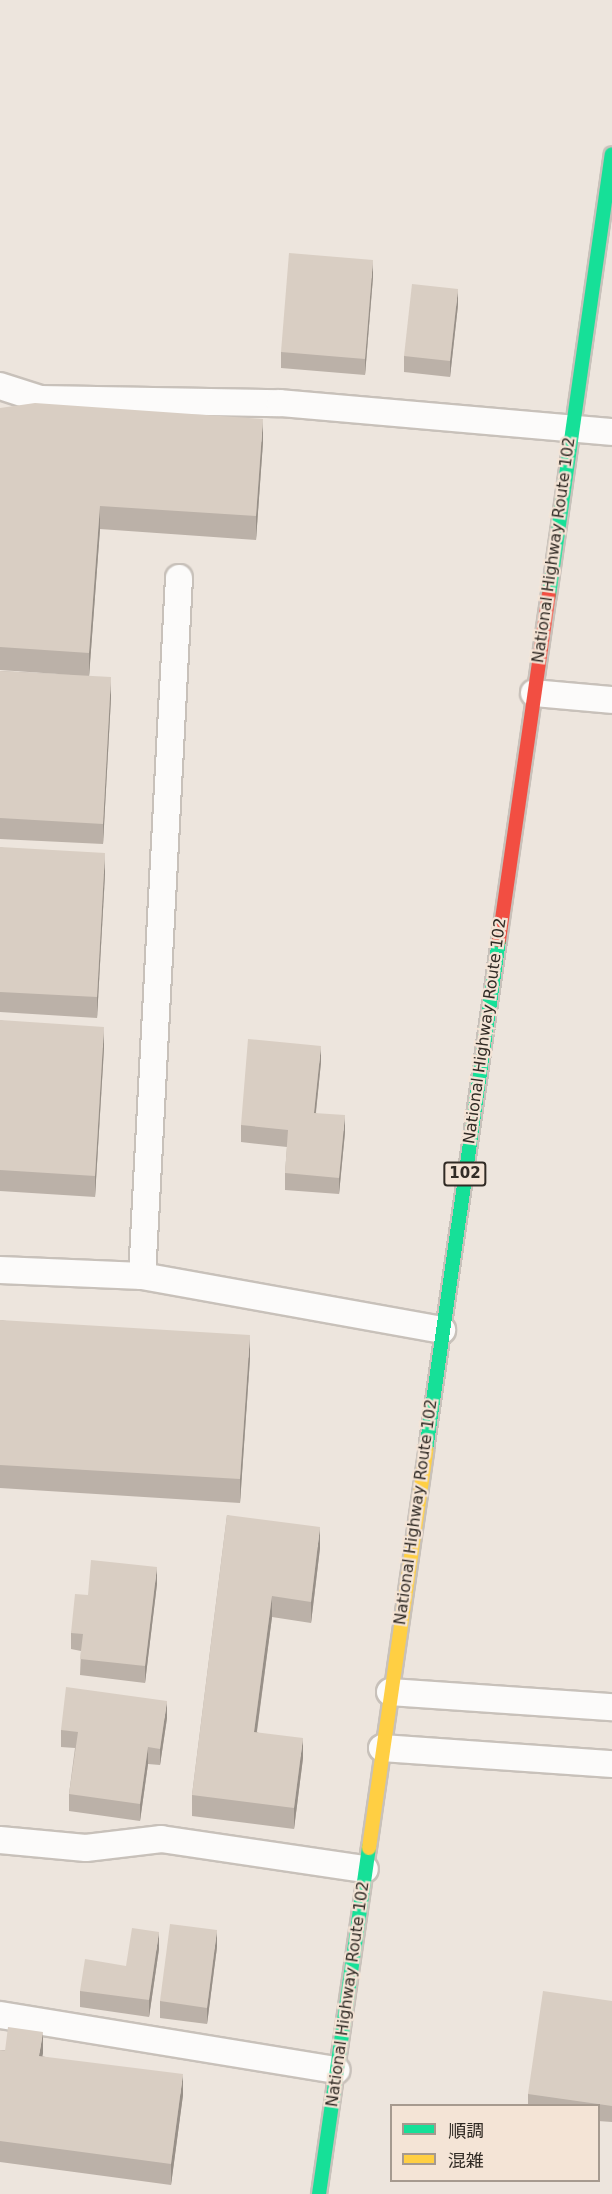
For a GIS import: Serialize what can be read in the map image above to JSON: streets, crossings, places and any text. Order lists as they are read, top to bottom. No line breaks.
{"streets":{"highway":["National Highway Route 102","102"]},"legend":["順調","混雑"]}
